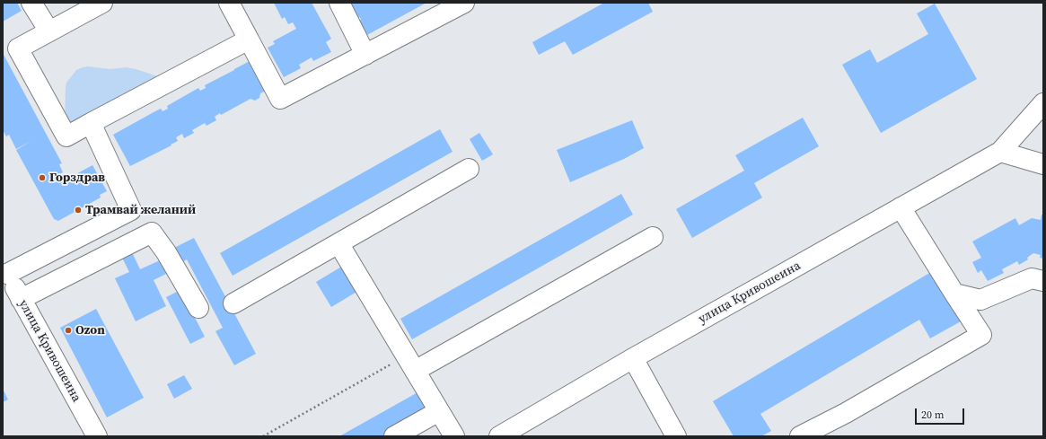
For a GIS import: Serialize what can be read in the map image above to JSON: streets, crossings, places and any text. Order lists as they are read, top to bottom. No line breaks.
{"streets":{"street":["улица Кривошеина"]},"places":["Горздрав","Трамвай желаний","Ozon"],"scale_bar":"20 m"}
